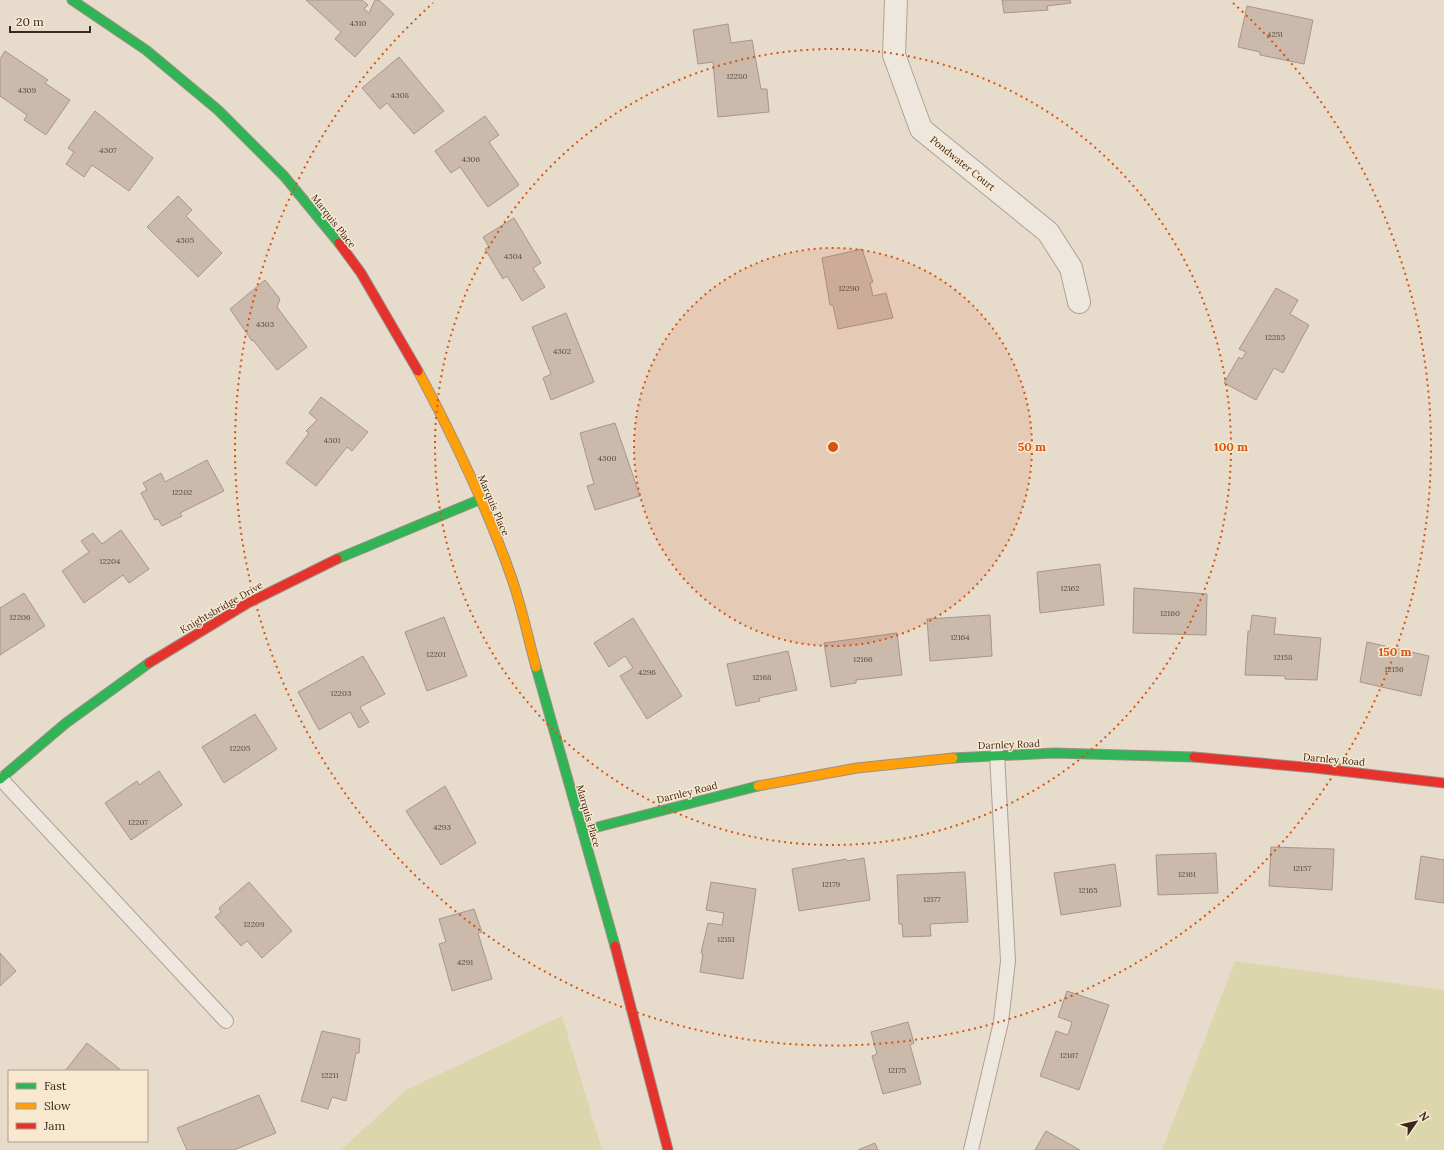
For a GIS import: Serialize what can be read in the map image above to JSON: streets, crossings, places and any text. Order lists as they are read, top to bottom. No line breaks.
{"streets":{"street":["Pondwater Court","Marquis Place","Knightsbridge Drive","Darnley Road"]},"crossings":[["Marquis Place","Knightsbridge Drive"],["Marquis Place","Darnley Road"]],"house_numbers":["4310","4251","12280","4309","4308","4307","4306","4305","4304","12290","4303","12285","4302","4301","4300","12202","12204","12162","12160","12206","12164","12201","12158","12166","12156","4296","12168","12203","12205","12207","4293","12157","12161","12179","12165","12177","12209","12181","4291","12167","12175","12211"],"legend":["Fast","Slow","Jam"],"scale_bar":"20 m","north":"top right","rings":["50 m","100 m","150 m"]}
